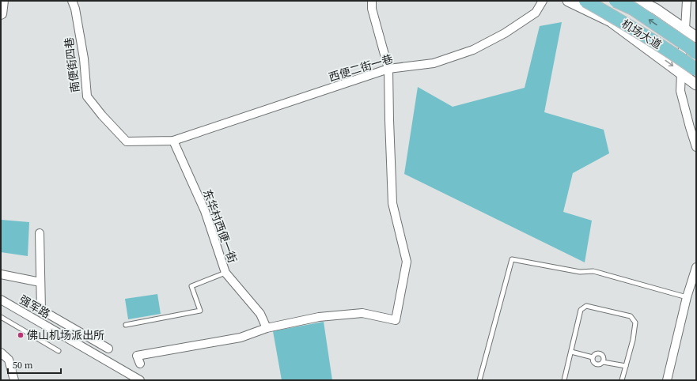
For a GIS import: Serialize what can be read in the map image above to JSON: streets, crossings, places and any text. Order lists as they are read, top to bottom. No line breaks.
{"streets":{"main road":["机场大道"],"street":["南便街四巷","西便二街一巷","东华村西便一街","强军路"]},"crossings":[["南便街四巷","西便二街一巷"],["南便街四巷","东华村西便一街"],["西便二街一巷","东华村西便一街"]],"places":["佛山机场派出所"],"scale_bar":"50 m"}
